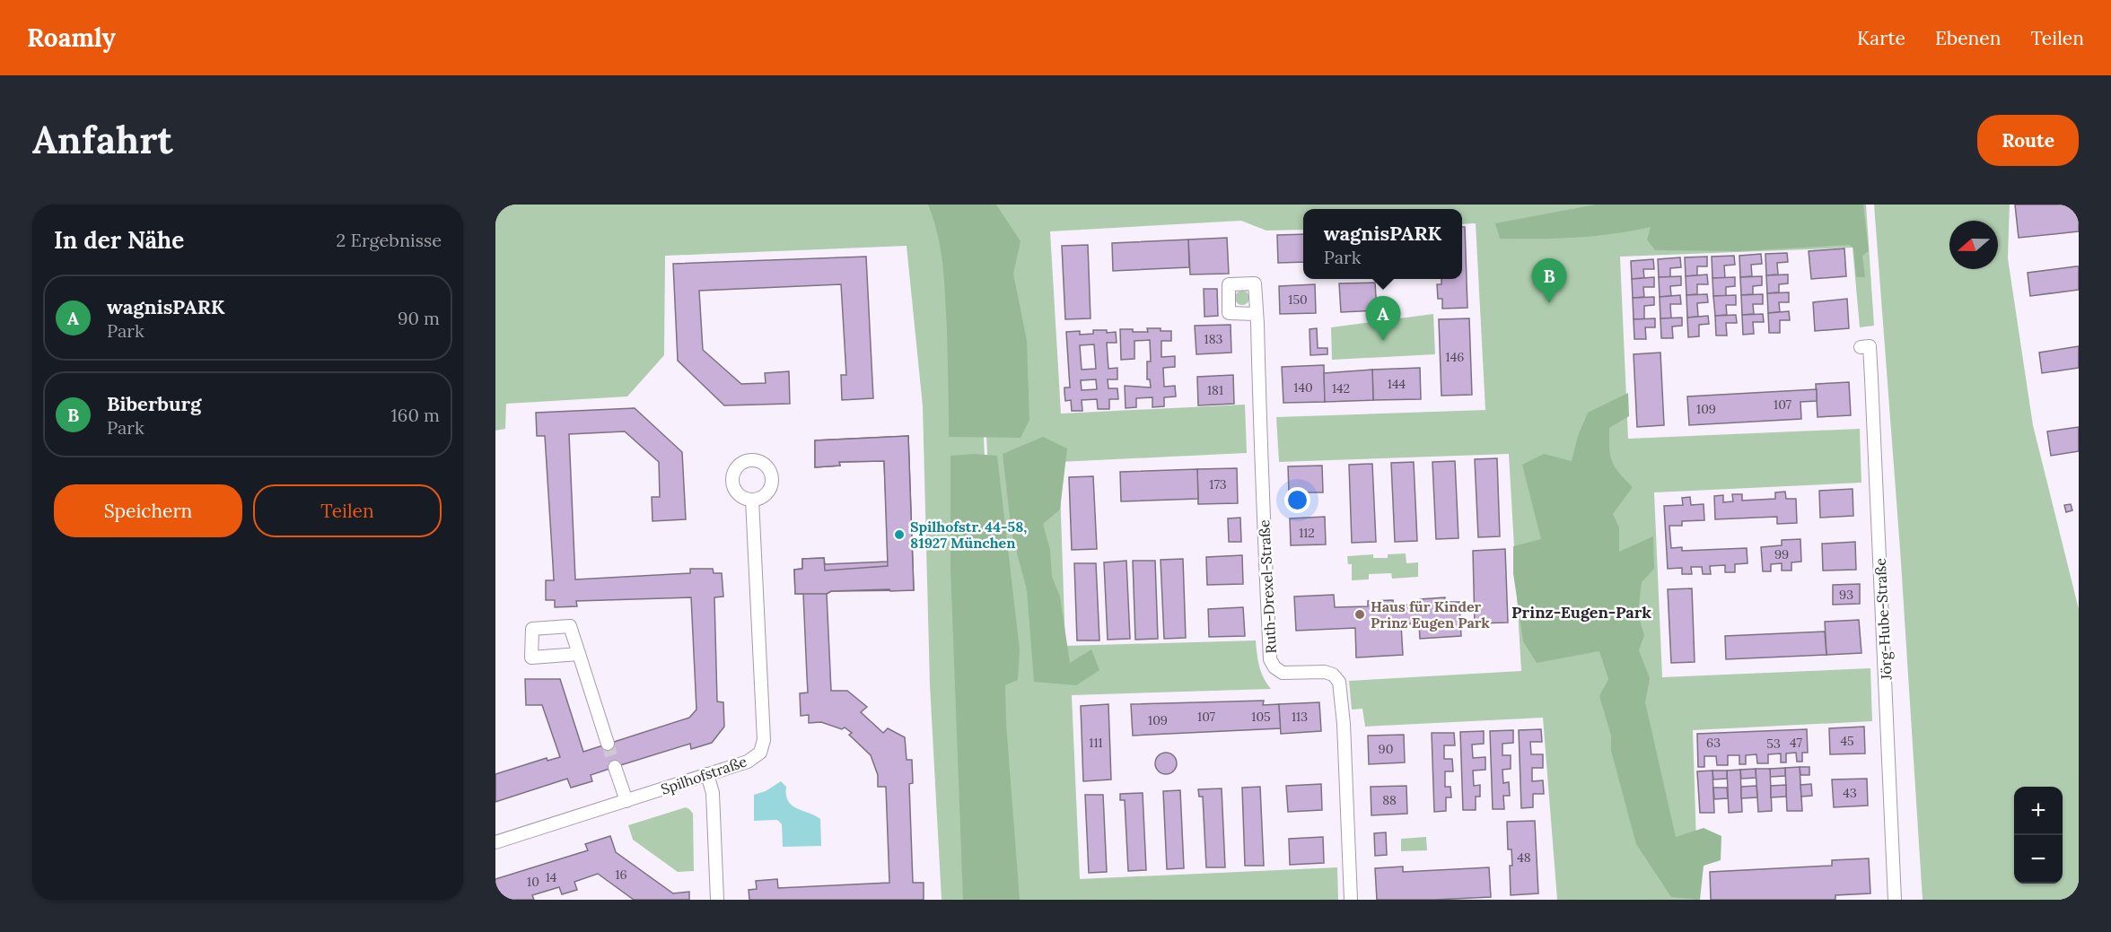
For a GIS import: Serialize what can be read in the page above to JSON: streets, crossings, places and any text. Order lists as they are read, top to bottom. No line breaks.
{"streets":{"street":["Ruth-Drexel-Straße","Jörg-Hube-Straße","Spilhofstraße"]},"districts":["Prinz-Eugen-Park"],"places":["Spilhofstr. 44-58, 81927 München","Haus für Kinder Prinz Eugen Park"],"house_numbers":["150","183","146","144","140","142","181","107","109","173","112","99","93","107","105","113","109","45","111","63","47","53","90","43","88","48","16","14","10"],"north":"left","page":{"header":"Roamly","nav":["Karte","Ebenen","Teilen"],"buttons":["Route",["Speichern","Teilen"]],"title":"Anfahrt","heading":["In der Nähe","2 Ergebnisse"],"popup":["wagnisPARK","Park"],"pins":["B","A"],"list":[{"mark":"A","name":"wagnisPARK","note":"Park","value":"90 m"},{"mark":"B","name":"Biberburg","note":"Park","value":"160 m"}],"map_buttons":["+","−"]}}
